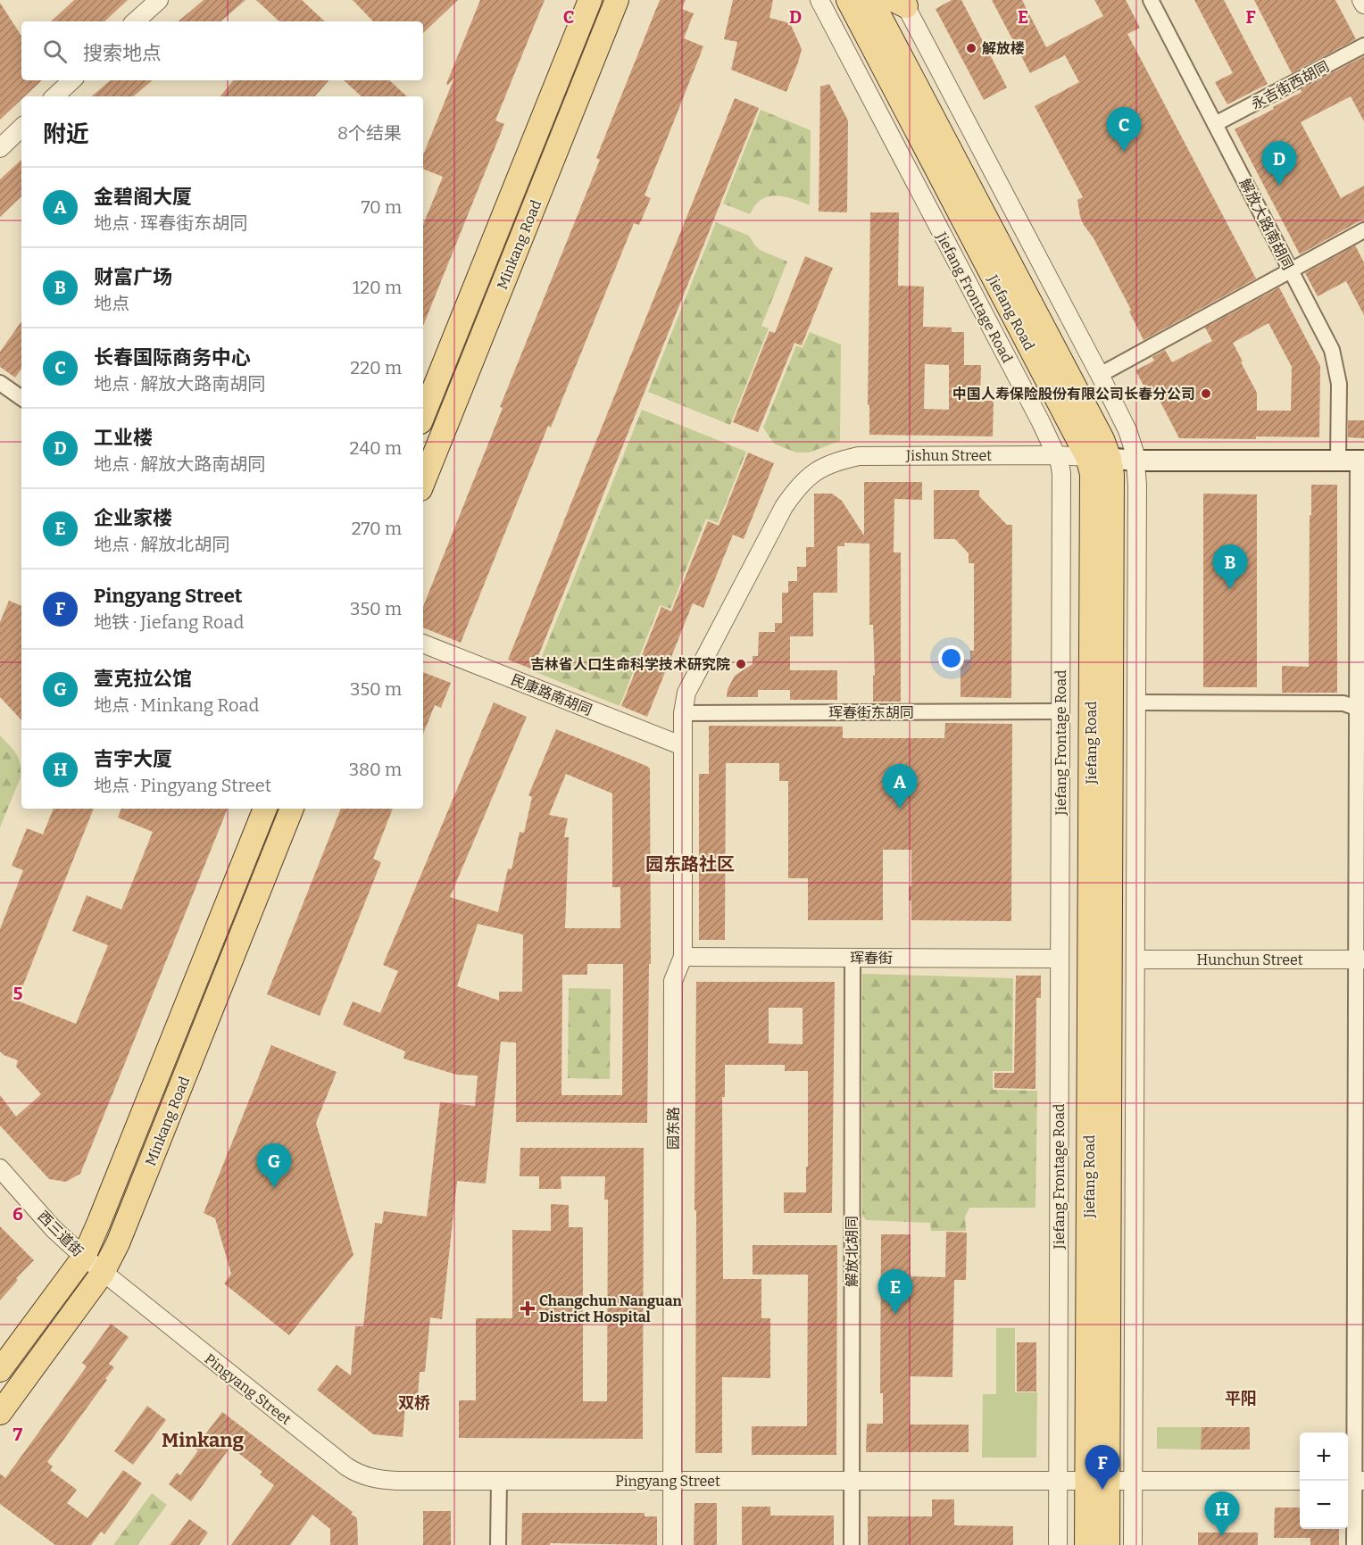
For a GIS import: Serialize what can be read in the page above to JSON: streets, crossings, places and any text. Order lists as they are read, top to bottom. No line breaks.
{"streets":{"main road":["Minkang Road","Jiefang Road","Jishun Street"],"street":["永吉街西胡同","解放大路南胡同","Jiefang Frontage Road","民康路南胡同","珲春街东胡同","珲春街","Hunchun Street","园东路","西三道街","解放北胡同","Pingyang Street"]},"crossings":[["永吉街西胡同","解放大路南胡同"],["解放大路南胡同","Jishun Street"],["解放大路南胡同","Hunchun Street"],["Minkang Road","西三道街"],["Minkang Road","Pingyang Street"],["Jiefang Frontage Road","Jishun Street"],["Jiefang Frontage Road","珲春街东胡同"],["Jiefang Frontage Road","珲春街"],["Jiefang Frontage Road","Pingyang Street"],["Jiefang Road","Jishun Street"],["Jiefang Road","Pingyang Street"],["Jishun Street","珲春街东胡同"],["Jishun Street","园东路"],["民康路南胡同","园东路"],["珲春街东胡同","园东路"],["珲春街","园东路"],["珲春街","解放北胡同"],["园东路","Pingyang Street"],["西三道街","Pingyang Street"],["解放北胡同","Pingyang Street"]],"districts":["园东路社区","平阳","双桥","Minkang"],"places":{"other":["解放楼","中国人寿保险股份有限公司长春分公司","吉林省人口生命科学技术研究院"],"health":["Changchun Nanguan District Hospital"]},"page":{"search":"搜索地点","heading":["附近","8个结果"],"pins":["C","D","B","A","G","E","F","H"],"list":[{"mark":"A","name":"金碧阁大厦","note":"地点 · 珲春街东胡同","value":"70 m"},{"mark":"B","name":"财富广场","note":"地点","value":"120 m"},{"mark":"C","name":"长春国际商务中心","note":"地点 · 解放大路南胡同","value":"220 m"},{"mark":"D","name":"工业楼","note":"地点 · 解放大路南胡同","value":"240 m"},{"mark":"E","name":"企业家楼","note":"地点 · 解放北胡同","value":"270 m"},{"mark":"F","name":"Pingyang Street","note":"地铁 · Jiefang Road","value":"350 m"},{"mark":"G","name":"壹克拉公馆","note":"地点 · Minkang Road","value":"350 m"},{"mark":"H","name":"吉宇大厦","note":"地点 · Pingyang Street","value":"380 m"}],"map_buttons":["+","−"]},"grid":{"columns":["C","D","E","F"],"rows":["5","6","7"]}}
